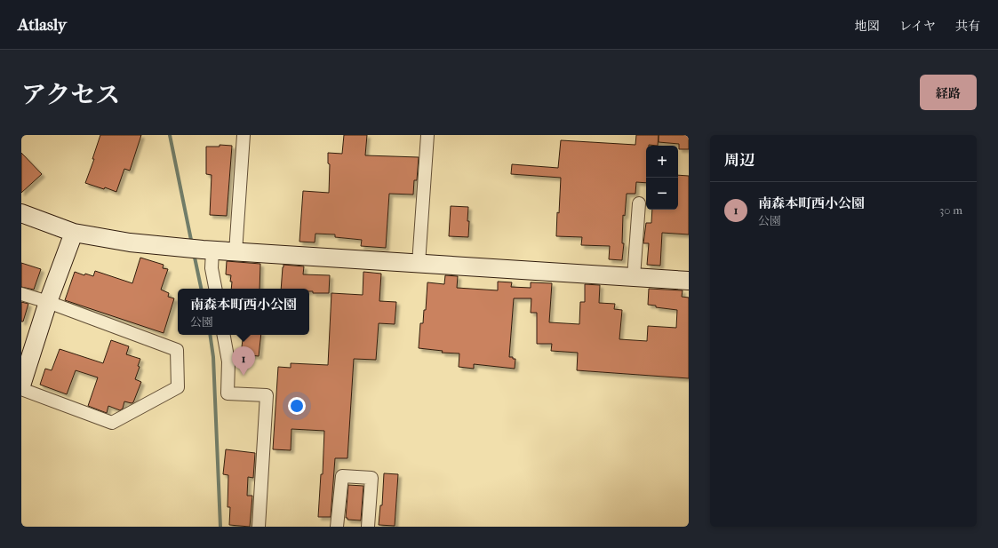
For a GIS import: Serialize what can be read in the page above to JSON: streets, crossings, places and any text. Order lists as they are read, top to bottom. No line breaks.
{"page":{"header":"Atlasly","nav":["地図","レイヤ","共有"],"title":"アクセス","buttons":"経路","heading":"周辺","map_buttons":["+","−"],"list":[{"mark":"1","name":"南森本町西小公園","note":"公園","value":"30 m"}],"popup":["南森本町西小公園","公園"],"pins":"1"}}
